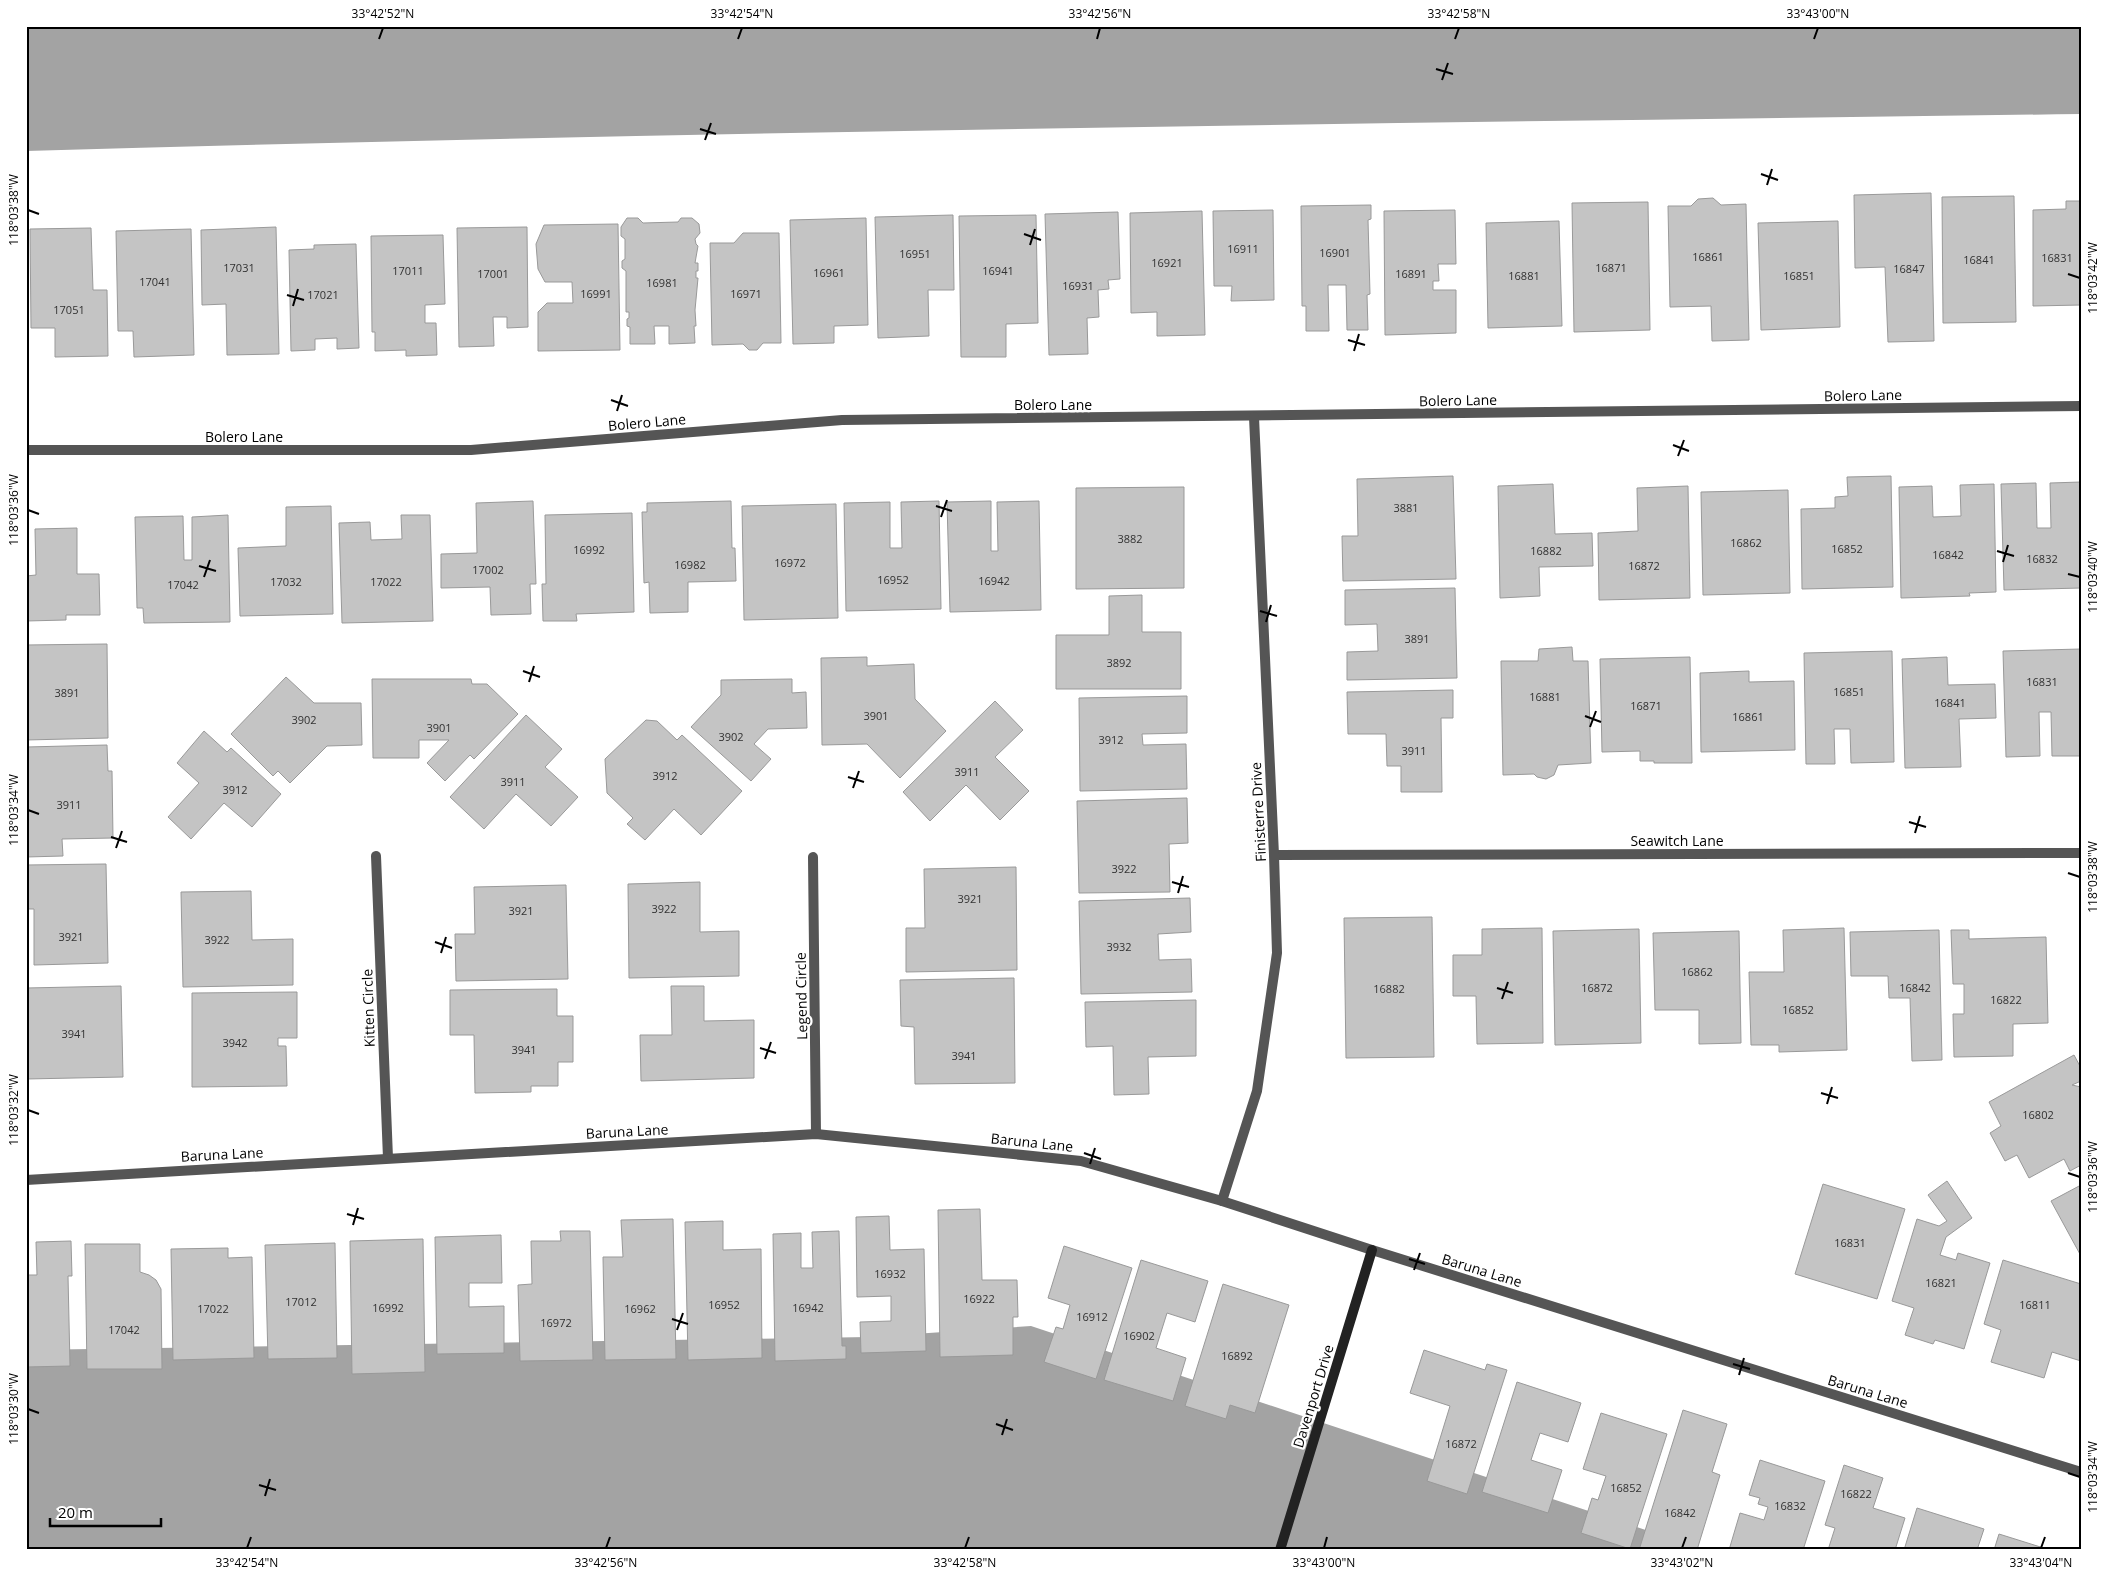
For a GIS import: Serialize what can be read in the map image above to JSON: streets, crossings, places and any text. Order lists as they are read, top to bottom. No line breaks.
{"streets":{"street":["Bolero Lane","Finisterre Drive","Seawitch Lane","Legend Circle","Kitten Circle","Baruna Lane","Davenport Drive"]},"crossings":[["Bolero Lane","Finisterre Drive"],["Finisterre Drive","Seawitch Lane"],["Finisterre Drive","Baruna Lane"],["Legend Circle","Baruna Lane"],["Kitten Circle","Baruna Lane"],["Baruna Lane","Davenport Drive"]],"house_numbers":["16911","16901","16951","16861","16831","16841","16921","17031","16871","16847","17011","16941","16961","17001","16891","16881","16851","17041","16981","16931","16991","16971","17021","17051","3881","3882","16862","16852","16992","16882","16842","16832","16972","16982","16872","17002","16952","16942","17032","17022","17042","3891","3892","16831","16851","3891","16881","16841","16871","3901","16861","3902","3901","3902","3912","3911","3911","3912","3911","3912","3911","3922","3921","3922","3921","3921","3922","3932","16862","16872","16842","16882","16822","16852","3941","3942","3941","3941","16802","16831","16932","16821","16922","17012","16952","16811","16992","16942","17022","16962","16912","16972","17042","16902","16892","16872","16852","16822","16832","16842"],"scale_bar":"20 m","coordinates":["33°42'52\"N","33°42'54\"N","33°42'56\"N","33°42'58\"N","33°43'00\"N","118°03'38\"W","118°03'42\"W","118°03'36\"W","118°03'40\"W","118°03'34\"W","118°03'32\"W","118°03'30\"W","33°43'02\"N","33°43'04\"N"]}
